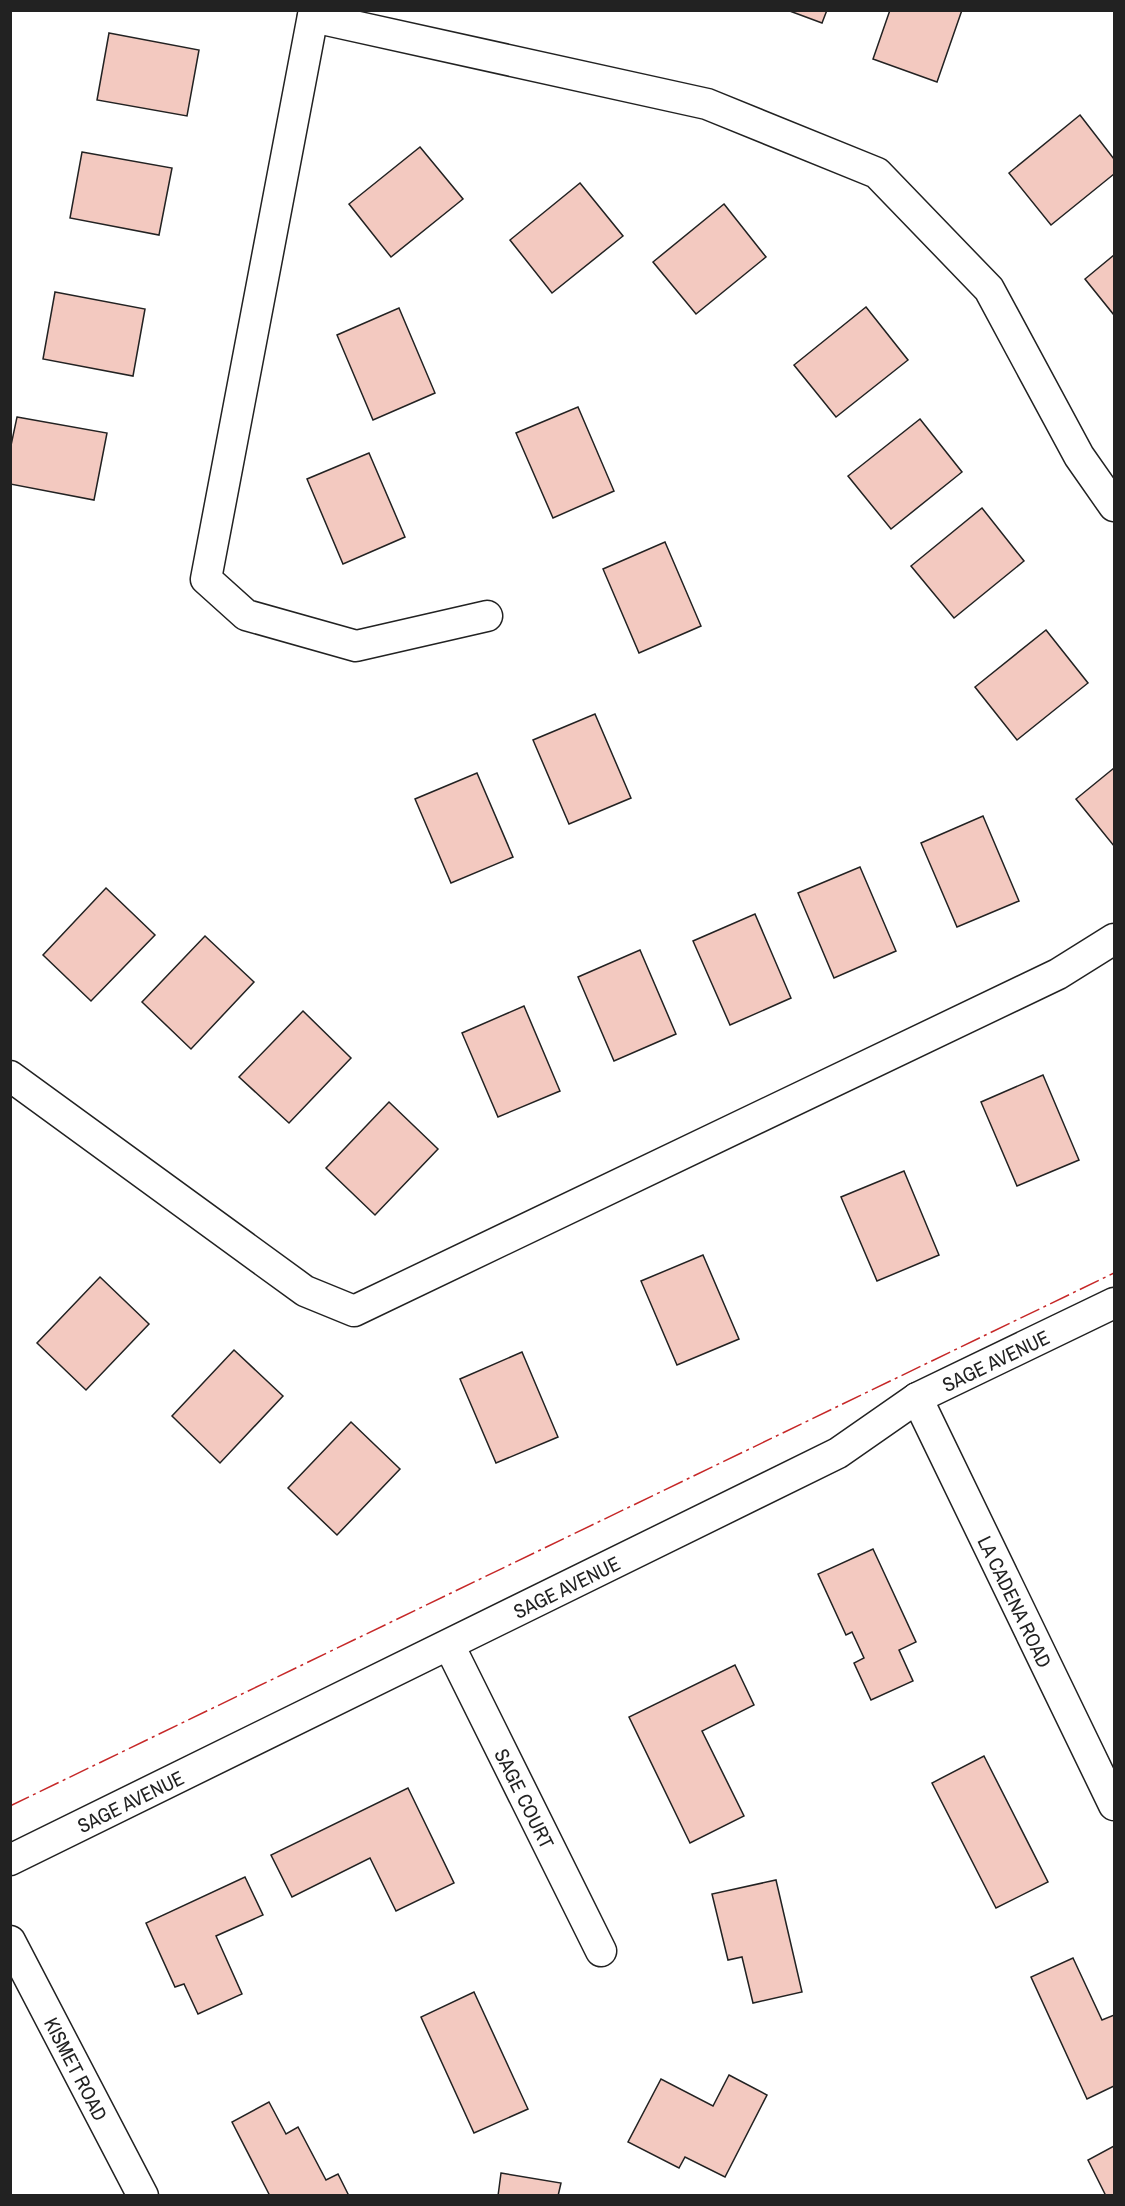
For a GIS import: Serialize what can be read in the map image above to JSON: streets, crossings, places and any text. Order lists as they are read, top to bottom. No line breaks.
{"streets":{"street":["SAGE AVENUE","LA CADENA ROAD","SAGE COURT","KISMET ROAD"]},"crossings":[["SAGE AVENUE","LA CADENA ROAD"],["SAGE AVENUE","SAGE COURT"]]}
